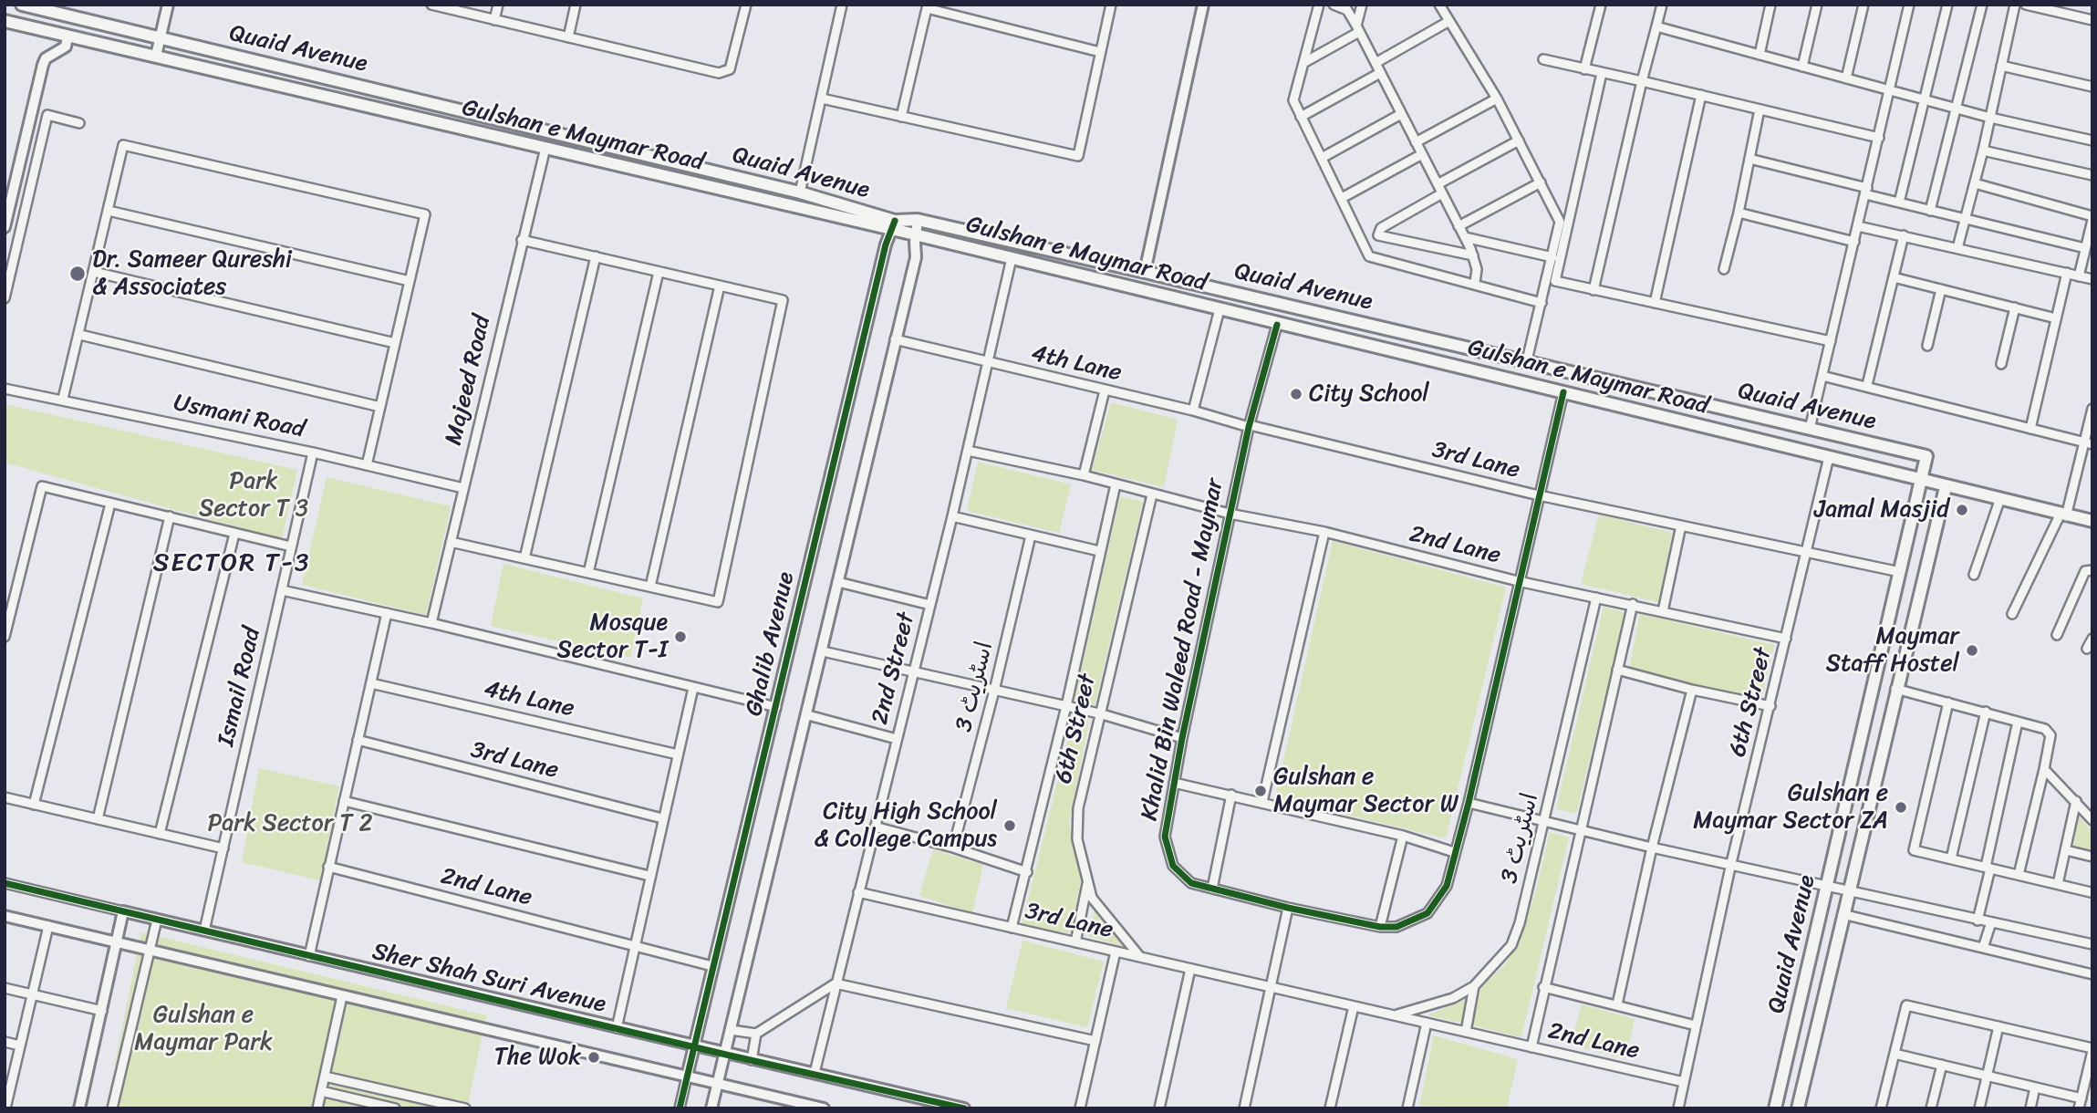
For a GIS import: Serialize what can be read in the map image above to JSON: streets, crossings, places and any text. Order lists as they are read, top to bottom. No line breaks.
{"streets":{"main road":["Quaid Avenue","Gulshan e Maymar Road"],"street":["4th Lane","Majeed Road","Usmani Road","3rd Lane","2nd Lane","Ghalib Avenue","Khalid Bin Waleed Road - Maymar","2nd Street","Ismail Road","اسٹریٹ 3","6th Street","Sher Shah Suri Avenue"]},"crossings":[["Quaid Avenue","Gulshan e Maymar Road"],["Quaid Avenue","3rd Lane"],["Quaid Avenue","Ghalib Avenue"],["Gulshan e Maymar Road","Majeed Road"],["Gulshan e Maymar Road","Ghalib Avenue"],["Gulshan e Maymar Road","Khalid Bin Waleed Road - Maymar"],["Gulshan e Maymar Road","2nd Street"],["Gulshan e Maymar Road","6th Street"],["4th Lane","3rd Lane"],["4th Lane","Khalid Bin Waleed Road - Maymar"],["4th Lane","2nd Street"],["Majeed Road","Usmani Road"],["Usmani Road","Ismail Road"],["3rd Lane","2nd Lane"],["3rd Lane","Khalid Bin Waleed Road - Maymar"],["3rd Lane","2nd Street"],["3rd Lane","6th Street"],["2nd Lane","Ghalib Avenue"],["2nd Lane","Khalid Bin Waleed Road - Maymar"],["2nd Lane","اسٹریٹ 3"],["2nd Lane","6th Street"],["Ghalib Avenue","Sher Shah Suri Avenue"],["2nd Street","Sher Shah Suri Avenue"],["Ismail Road","Sher Shah Suri Avenue"]],"districts":["SECTOR T-3"],"parks":["Park Sector T 3","Park Sector T 2","Gulshan e Maymar Park"],"places":["Dr. Sameer Qureshi & Associates","City School","Jamal Masjid","Mosque Sector T-I","Maymar Staff Hostel","Gulshan e Maymar Sector W","Gulshan e Maymar Sector ZA","City High School & College Campus","The Wok"]}
